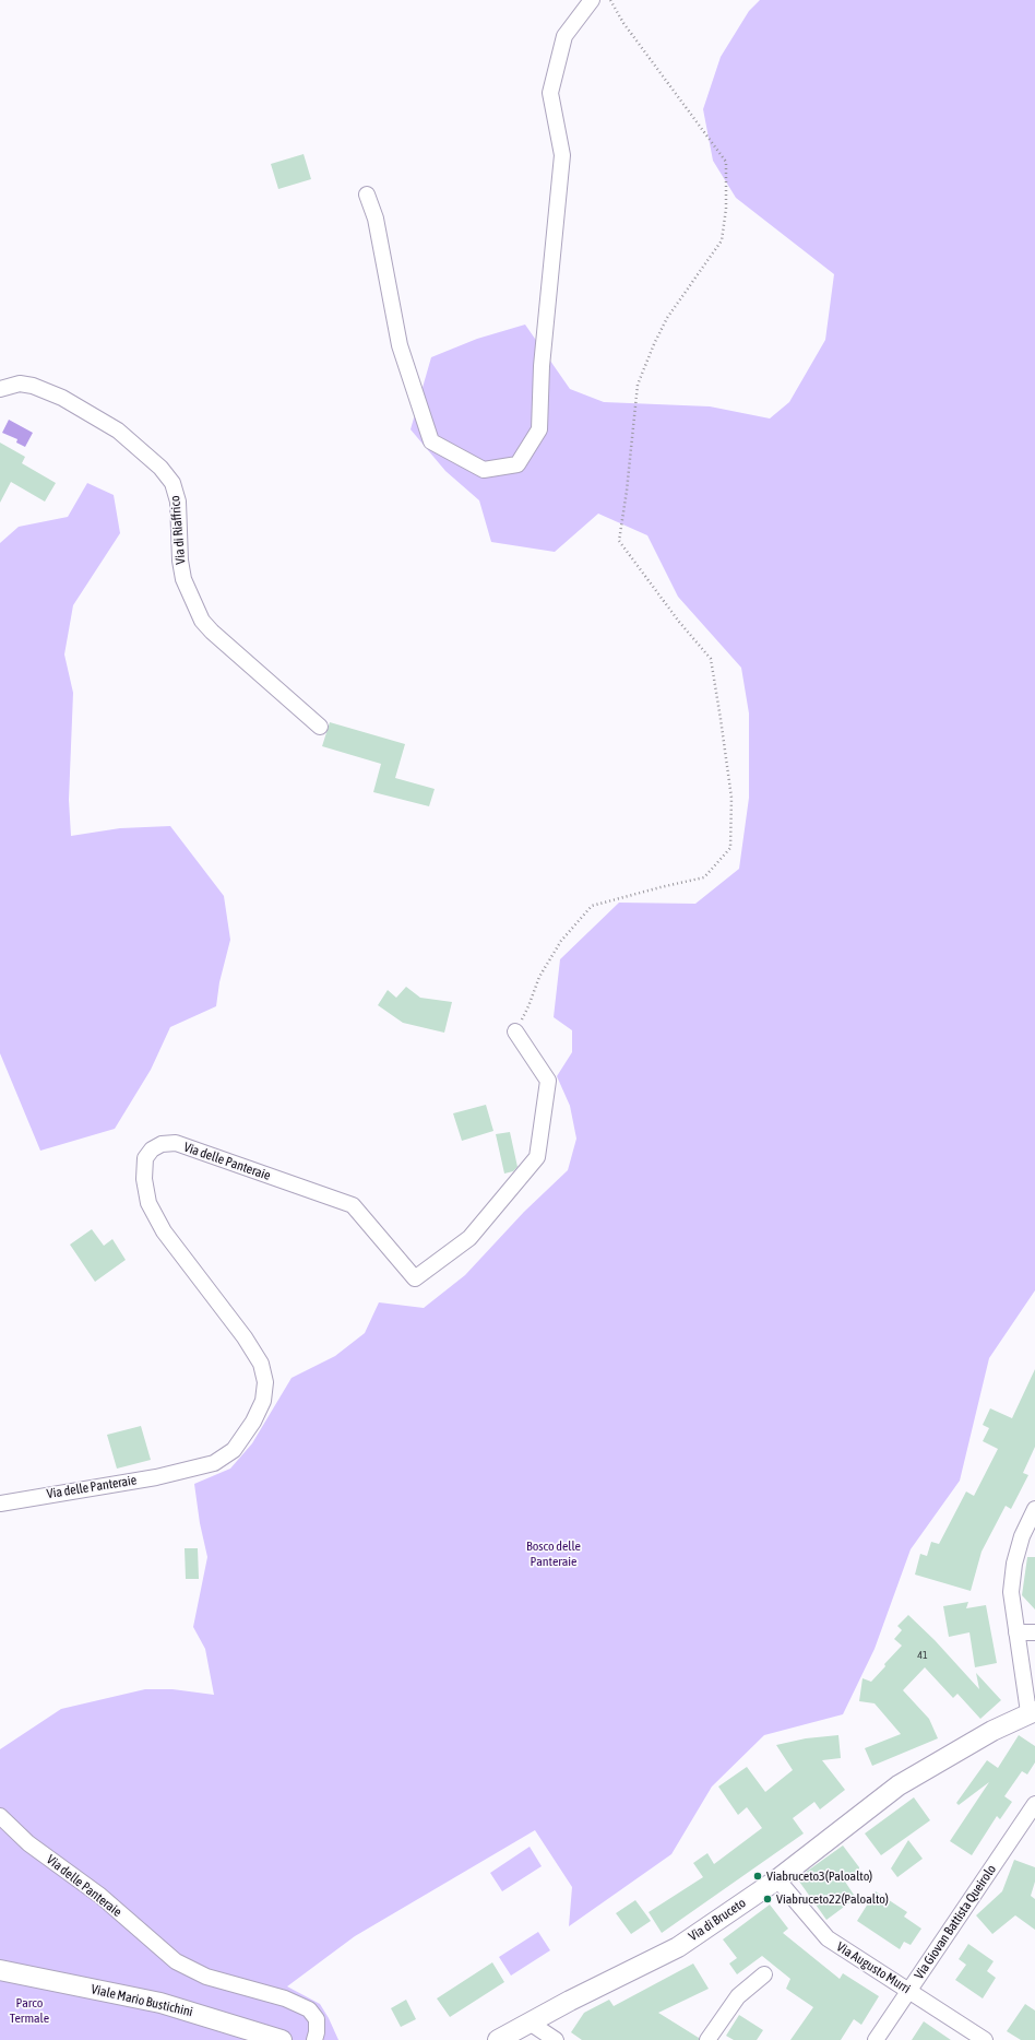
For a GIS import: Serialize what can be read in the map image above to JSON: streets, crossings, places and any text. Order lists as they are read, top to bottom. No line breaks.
{"streets":{"main road":["Via di Bruceto","Viale Mario Bustichini"],"street":["Via di Riaffrico","Via delle Panteraie","Via Giovan Battista Queirolo","Via Augusto Murri"]},"crossings":[["Via di Bruceto","Via Augusto Murri"],["Via Giovan Battista Queirolo","Via Augusto Murri"]],"parks":["Bosco delle Panteraie","Parco Termale"],"places":["Viabruceto3(Paloalto)","Viabruceto22(Paloalto)"],"house_numbers":["41"]}
